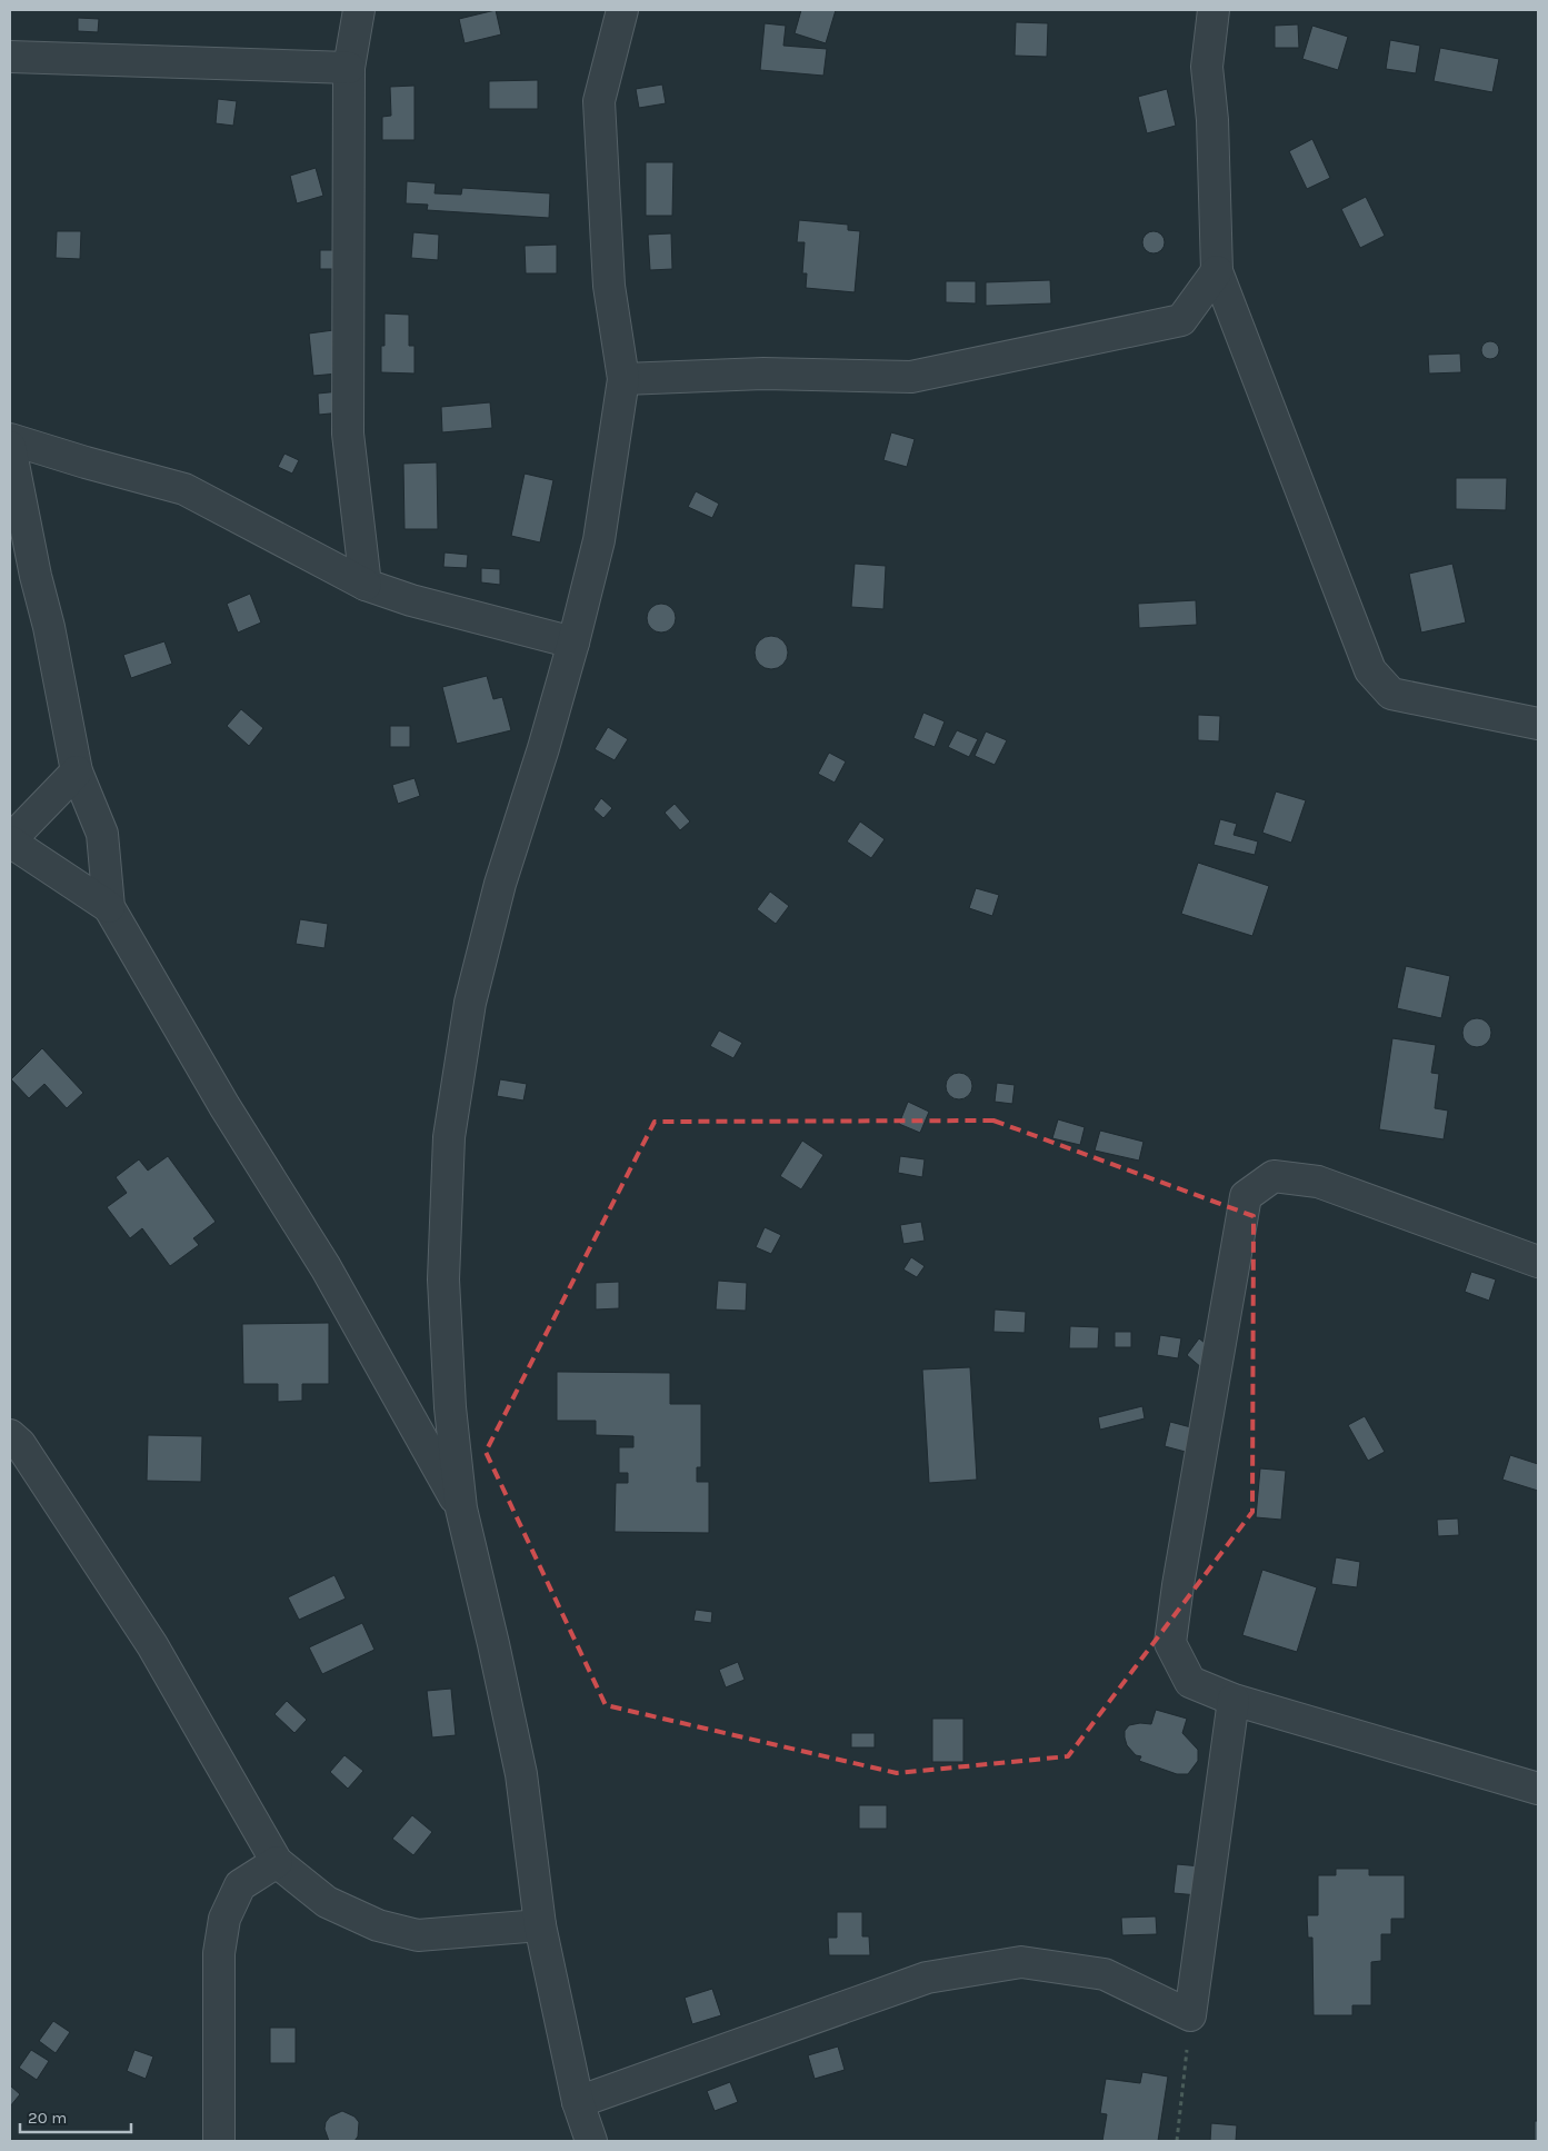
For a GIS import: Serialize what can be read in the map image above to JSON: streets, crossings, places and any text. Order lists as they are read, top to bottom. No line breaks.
{"scale_bar":"20 m"}
